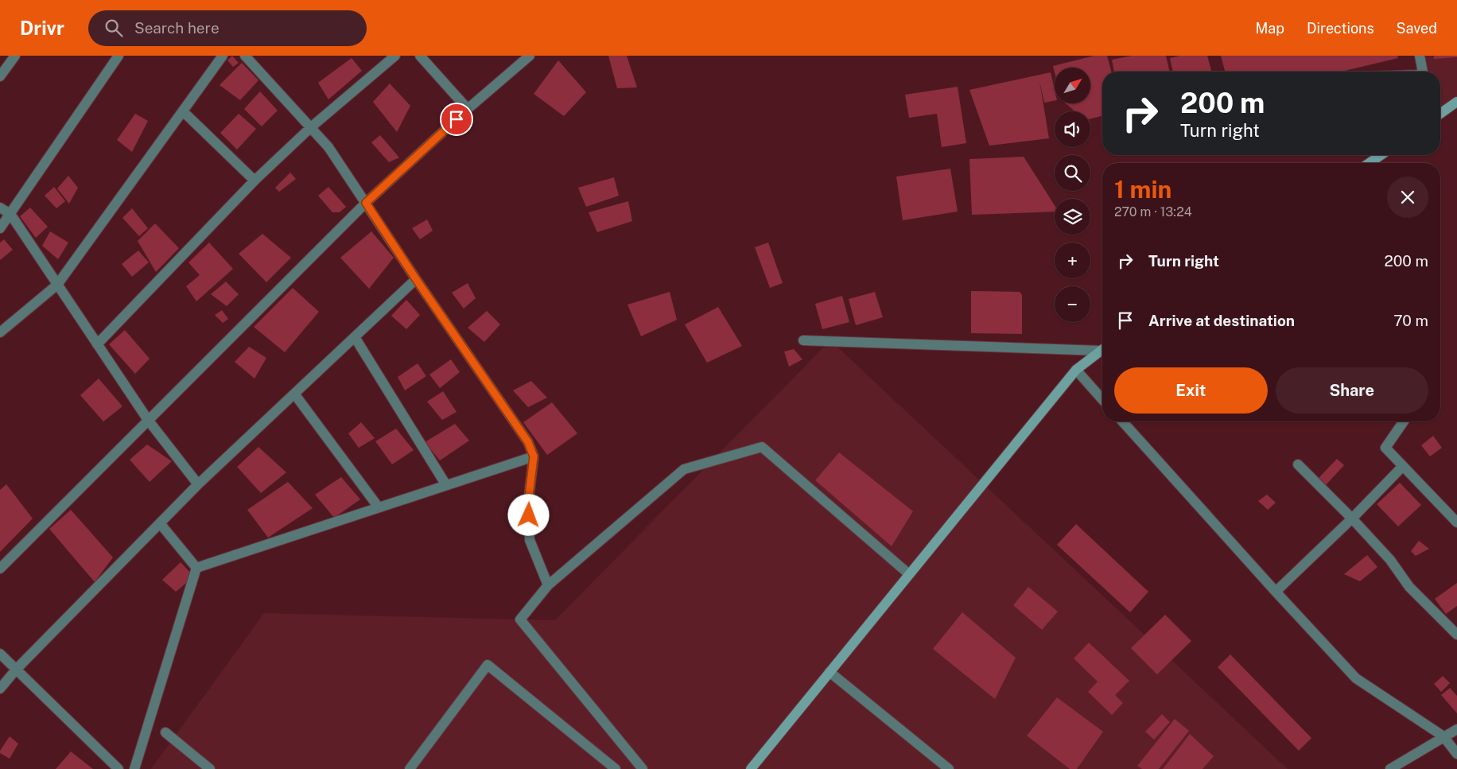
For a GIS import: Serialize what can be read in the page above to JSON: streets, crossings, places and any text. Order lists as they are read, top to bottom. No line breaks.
{"north":"top right","page":{"header":"Drivr","search":"Search here","nav":["Map","Directions","Saved"],"map_buttons":["+","−"],"turn":["200 m","Turn right"],"heading":["1 min","270 m · 13:24"],"list":[{"name":"Turn right","value":"200 m"},{"name":"Arrive at destination","value":"70 m"}],"buttons":["Exit","Share"]}}
